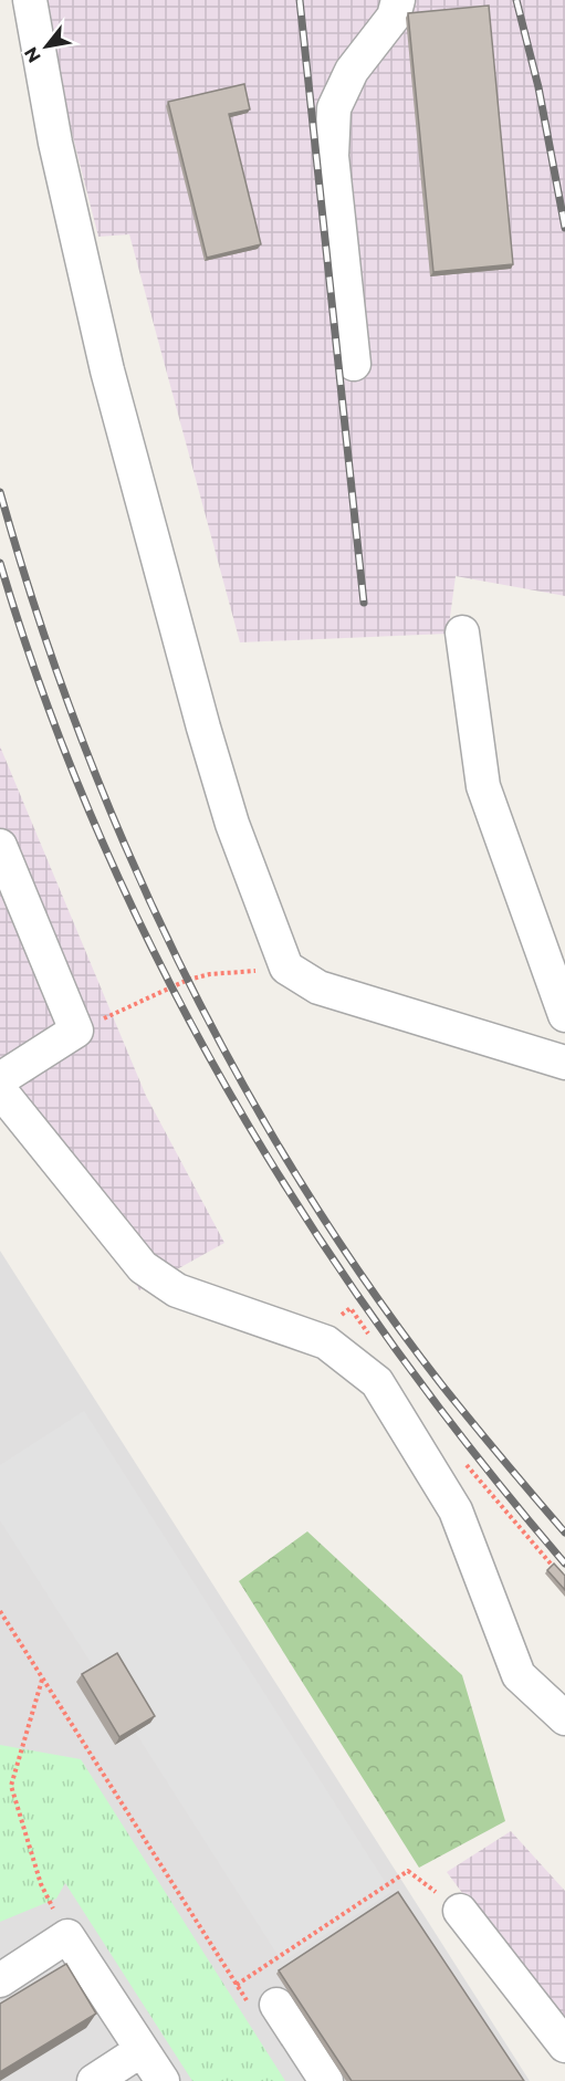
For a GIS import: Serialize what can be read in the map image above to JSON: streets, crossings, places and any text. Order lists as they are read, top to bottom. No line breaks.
{"north":"bottom left"}
